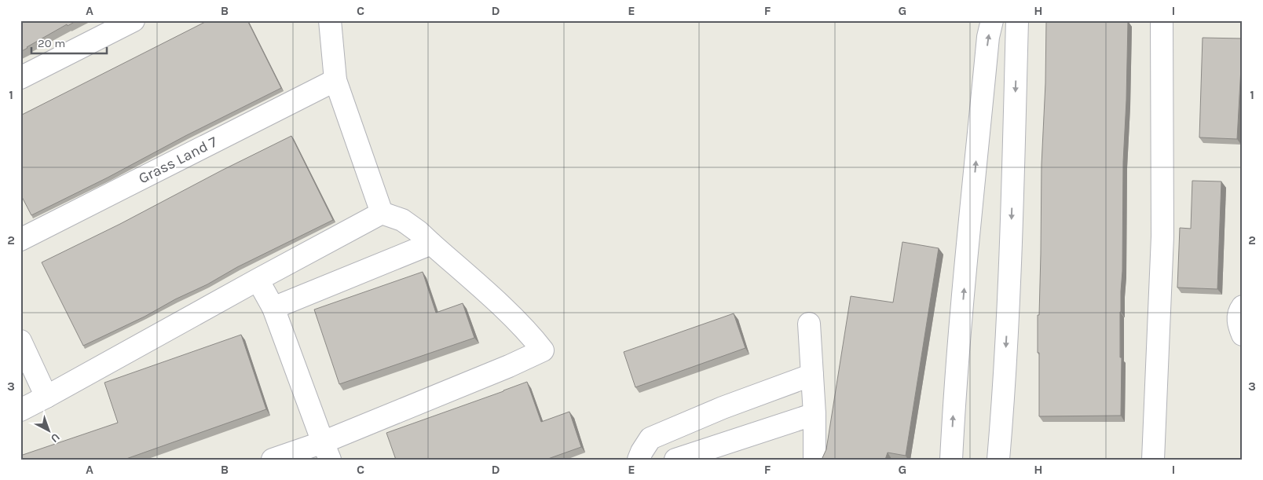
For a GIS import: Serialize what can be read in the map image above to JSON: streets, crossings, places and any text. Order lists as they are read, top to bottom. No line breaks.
{"streets":{"street":["Grass Land 7"]},"scale_bar":"20 m","north":"bottom right","grid":{"columns":["A","B","C","D","E","F","G","H","I"],"rows":["1","2","3"]}}
